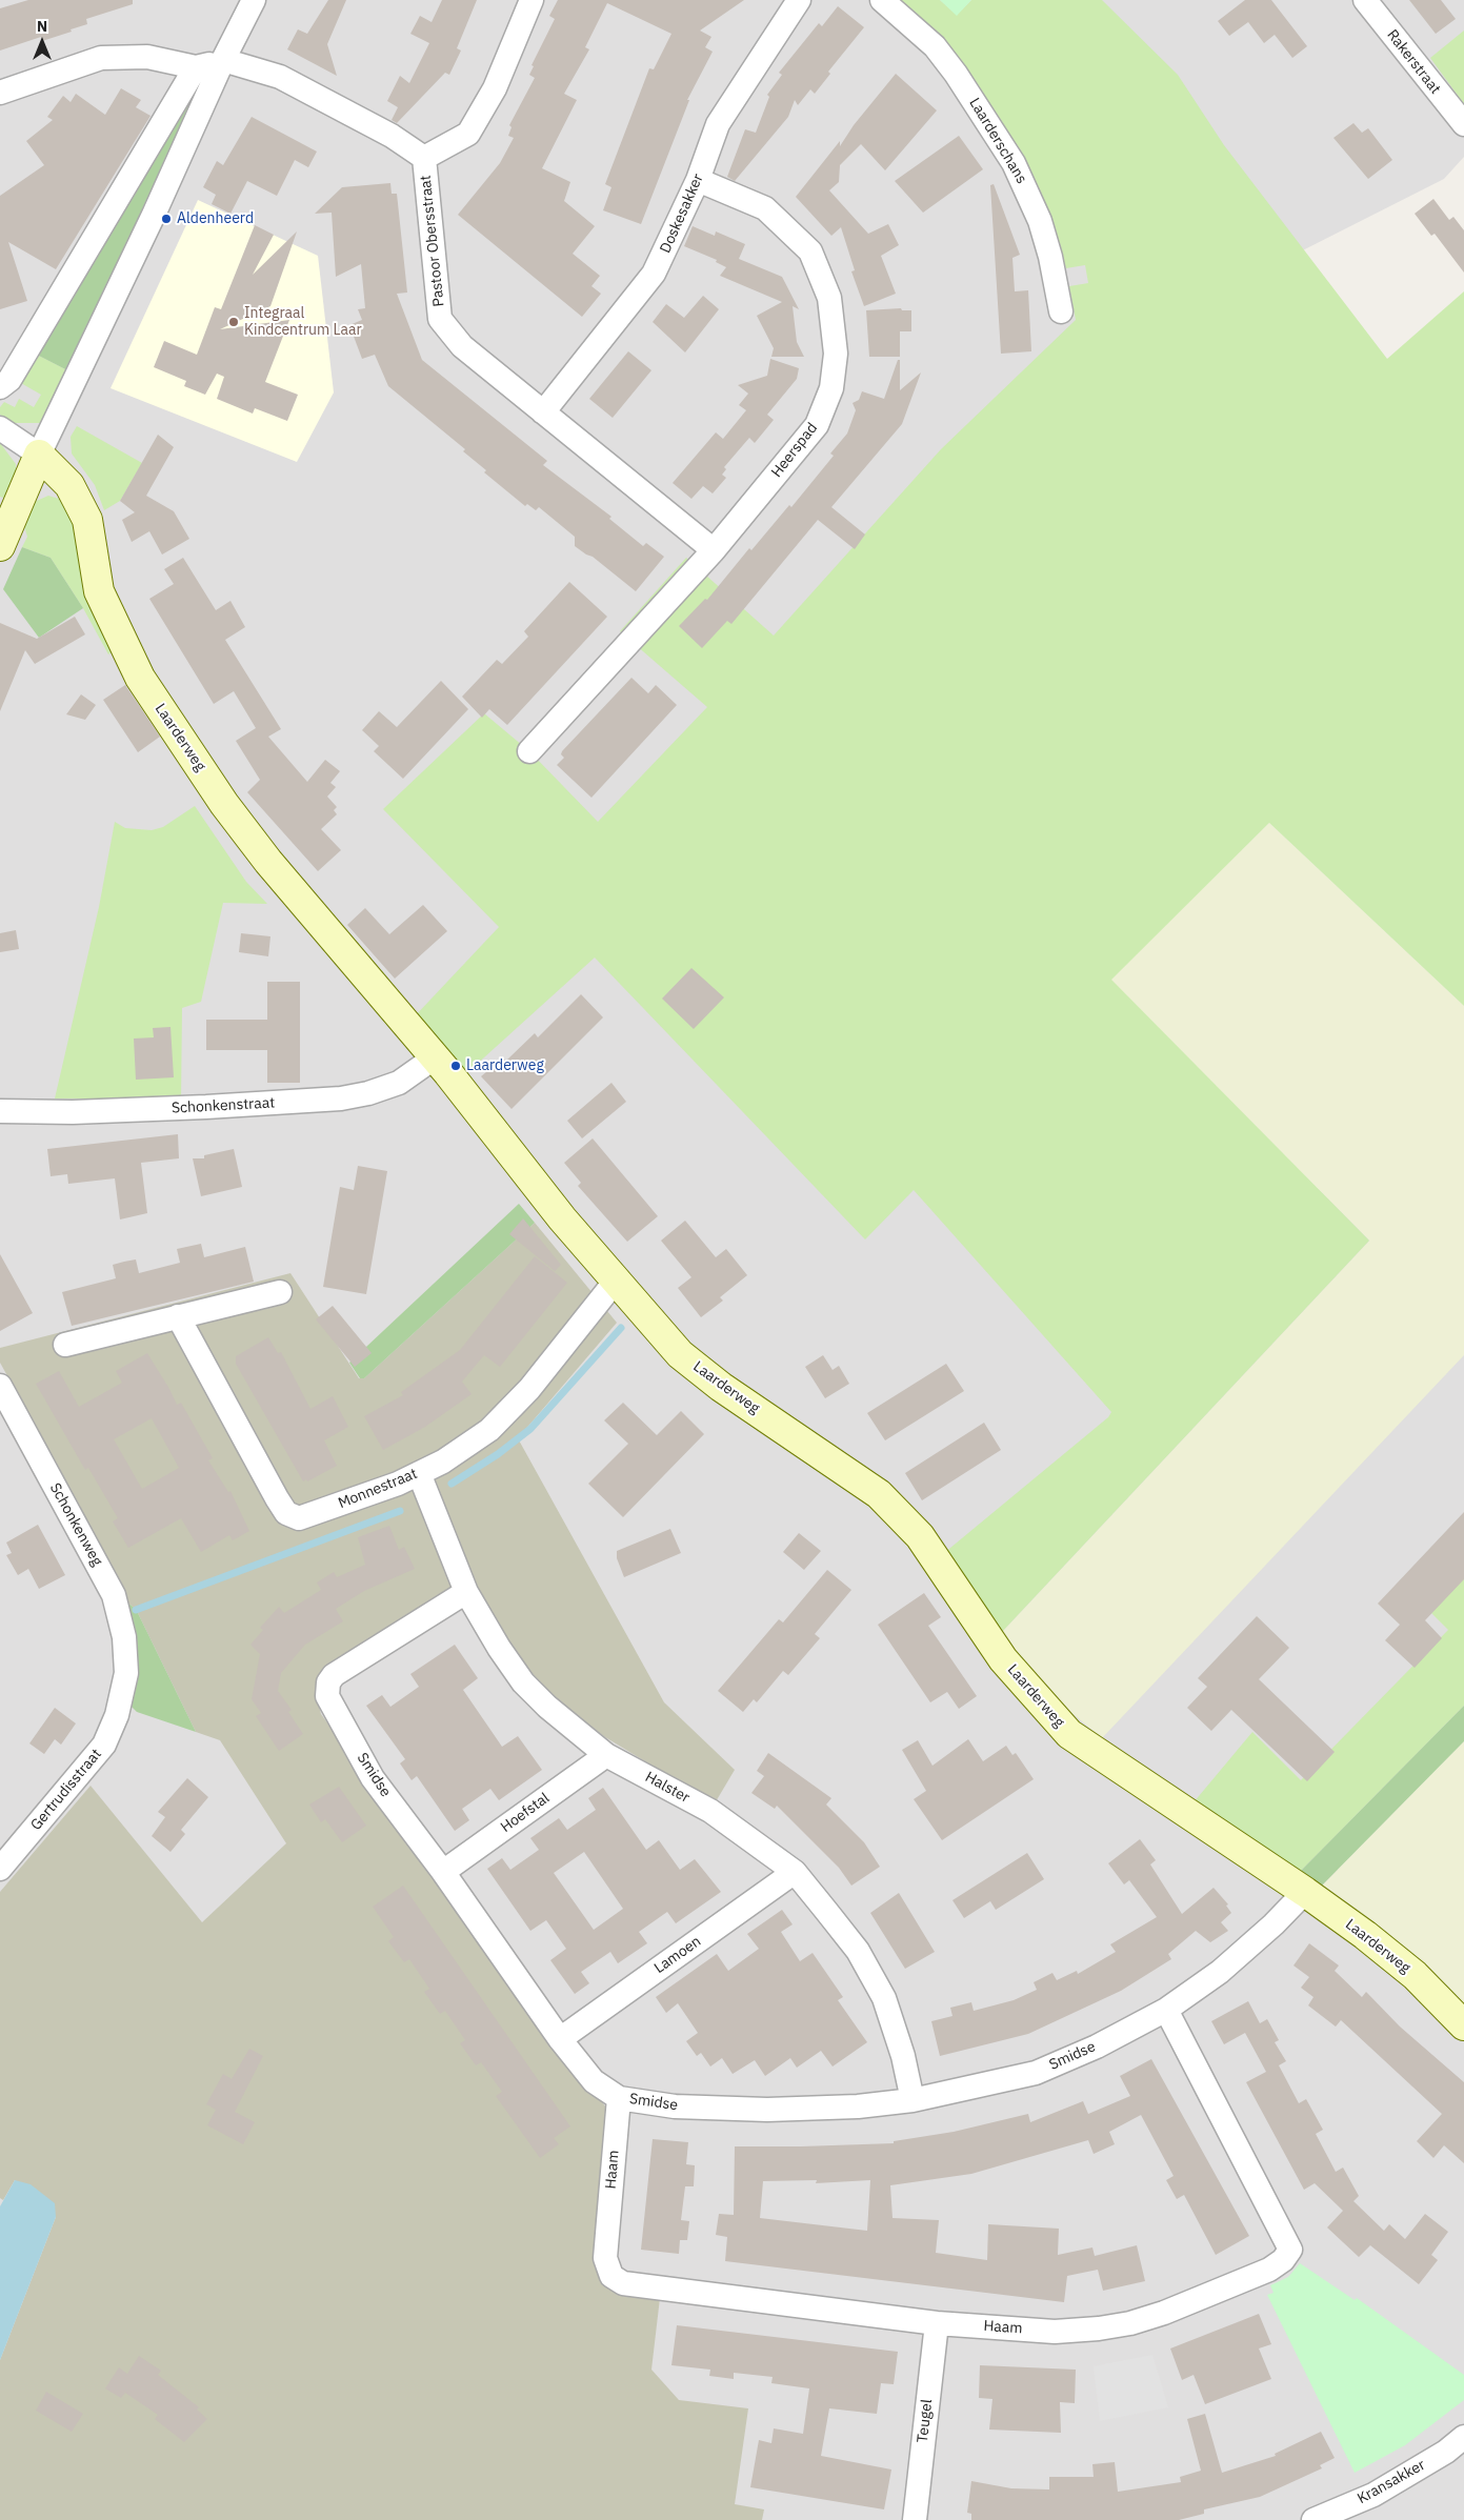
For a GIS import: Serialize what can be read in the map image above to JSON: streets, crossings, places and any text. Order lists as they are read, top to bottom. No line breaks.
{"streets":{"street":["Rakerstraat","Laarderschans","Doskesakker","Pastoor Obersstraat","Heerspad","Laarderweg","Schonkenstraat","Monnestraat","Schonkenweg","Smidse","Halster","Gertrudisstraat","Hoefstal","Lamoen","Haam","Teugel","Kransakker"]},"crossings":[["Doskesakker","Pastoor Obersstraat"],["Doskesakker","Heerspad"],["Pastoor Obersstraat","Heerspad"],["Laarderweg","Schonkenstraat"],["Laarderweg","Monnestraat"],["Laarderweg","Smidse"],["Monnestraat","Halster"],["Schonkenweg","Gertrudisstraat"],["Smidse","Halster"],["Smidse","Hoefstal"],["Smidse","Lamoen"],["Smidse","Haam"],["Halster","Hoefstal"],["Halster","Lamoen"],["Haam","Teugel"]],"places":["Aldenheerd","Integraal Kindcentrum Laar","Laarderweg"],"north":"top"}
